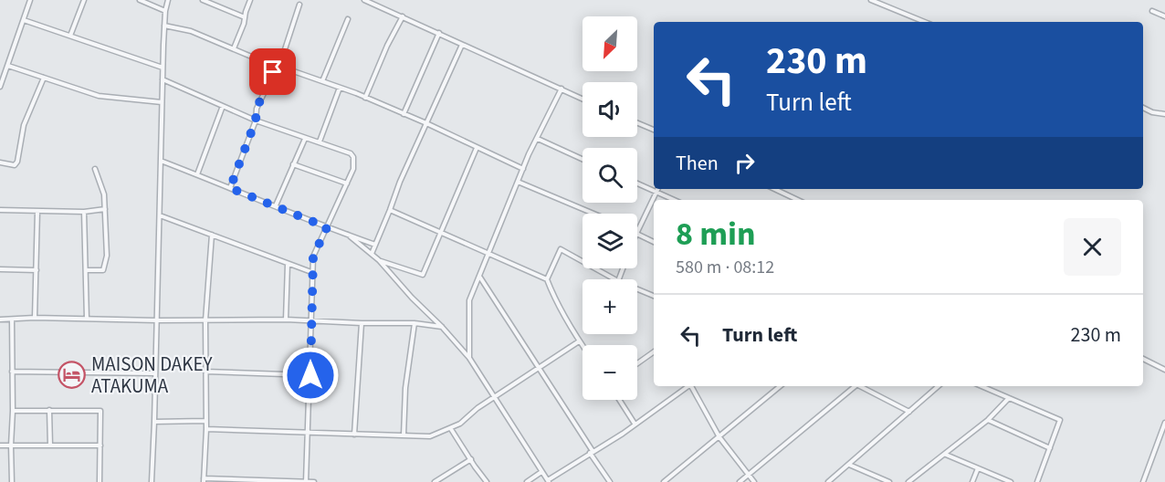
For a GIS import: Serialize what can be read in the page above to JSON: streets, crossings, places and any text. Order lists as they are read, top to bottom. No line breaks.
{"places":{"hotel":["MAISON DAKEY ATAKUMA"]},"north":"bottom left","page":{"map_buttons":["+","−"],"turn":["230 m","Turn left"],"then":"Then","heading":["8 min","580 m · 08:12"],"list":[{"name":"Turn left","value":"230 m"}]}}
